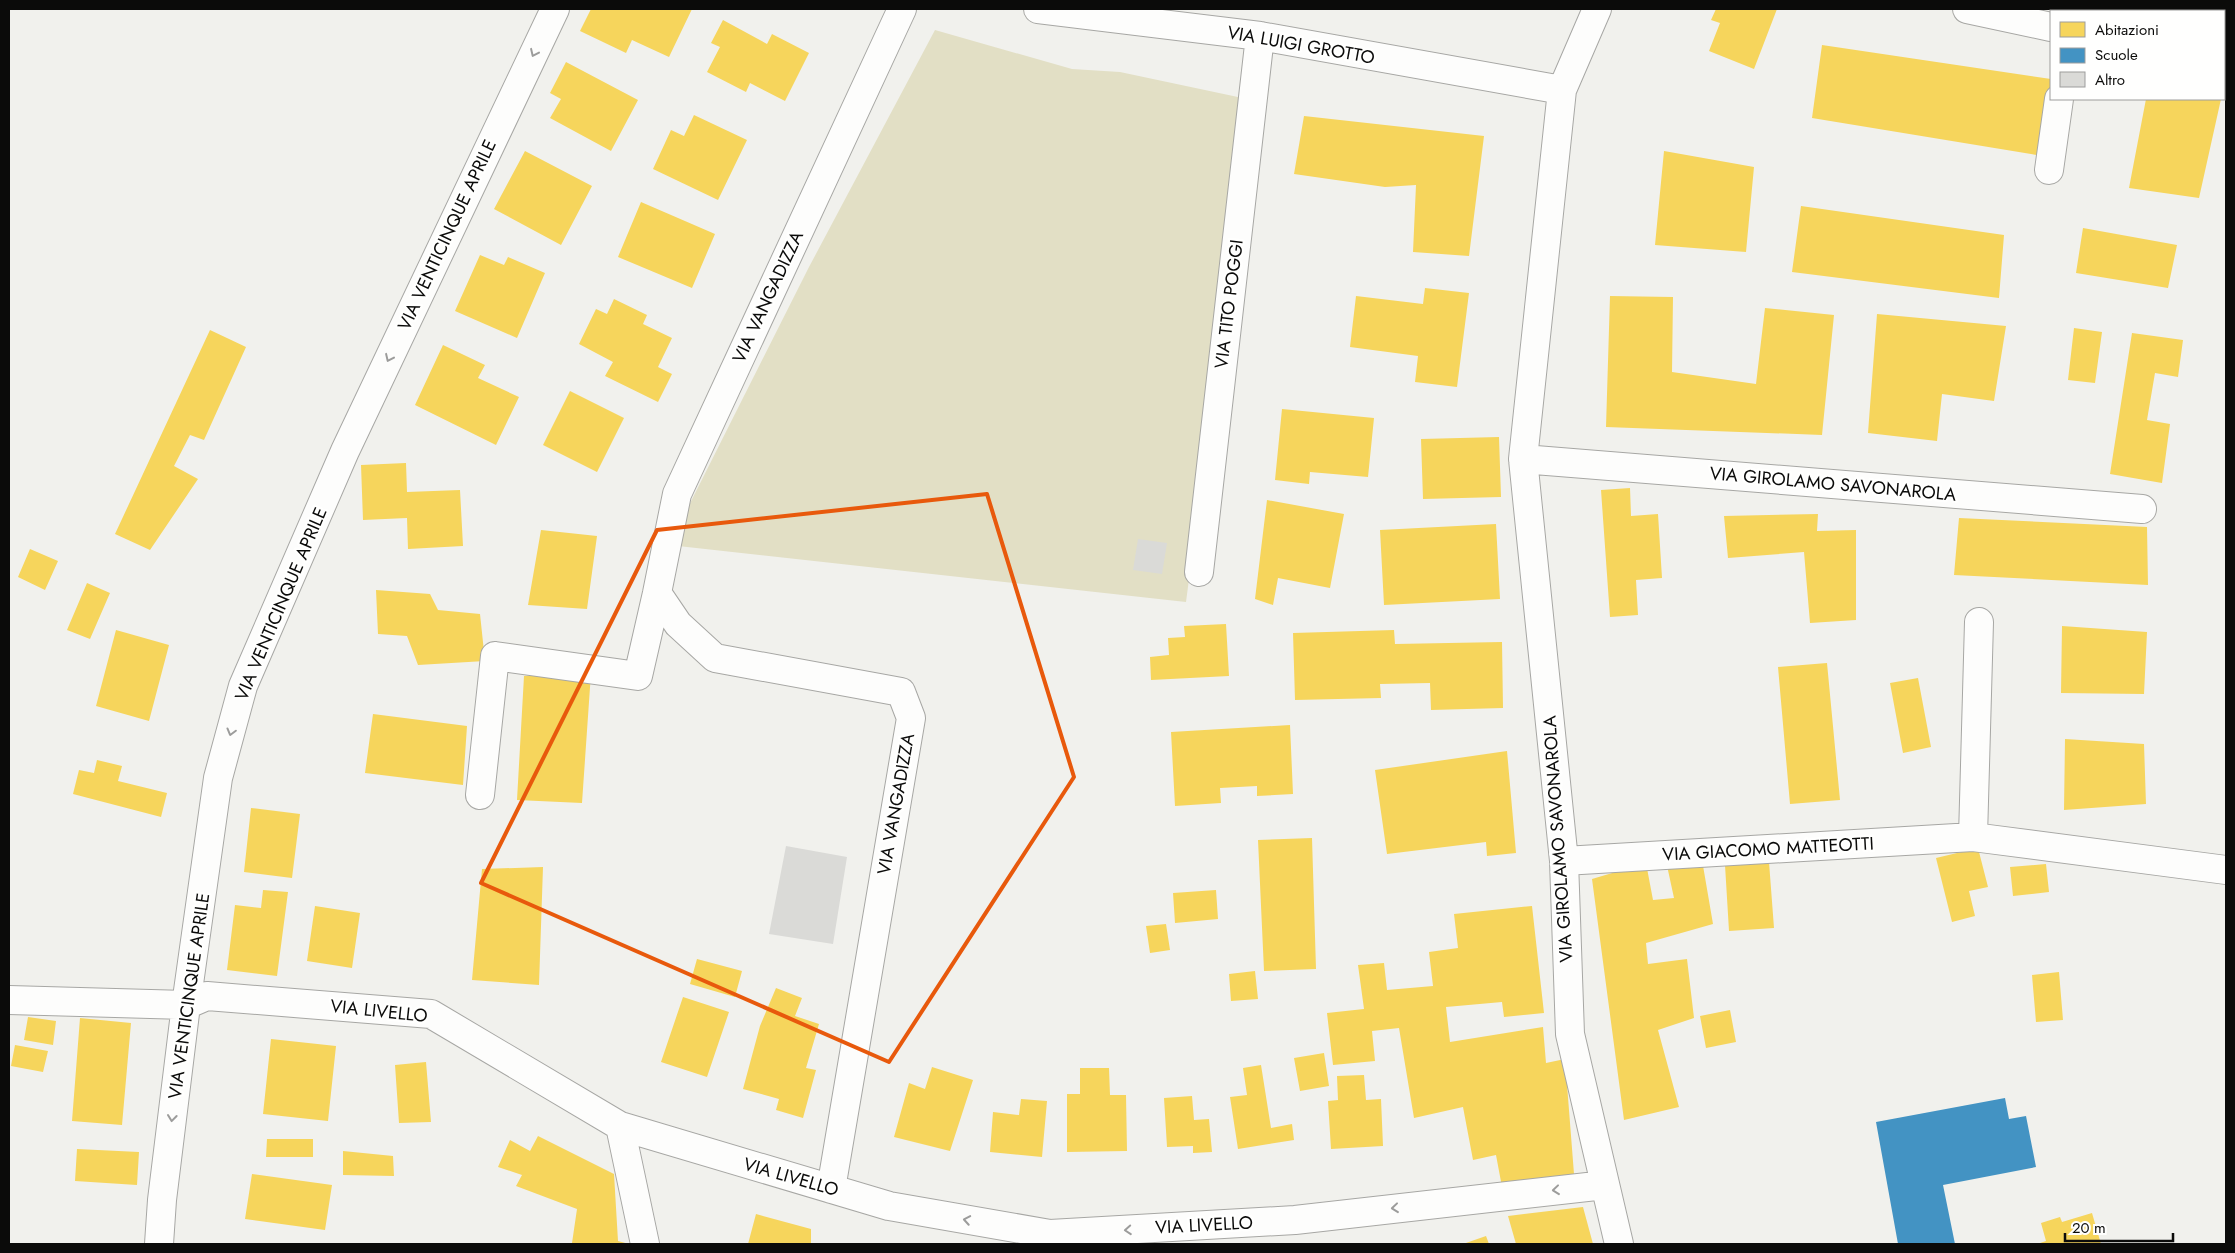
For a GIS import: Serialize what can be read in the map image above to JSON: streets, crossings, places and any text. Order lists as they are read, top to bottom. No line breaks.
{"streets":{"street":["VIA LUIGI GROTTO","VIA VENTICINQUE APRILE","VIA VANGADIZZA","VIA TITO POGGI","VIA GIROLAMO SAVONAROLA","VIA GIACOMO MATTEOTTI","VIA LIVELLO"]},"crossings":[["VIA LUIGI GROTTO","VIA TITO POGGI"],["VIA LUIGI GROTTO","VIA GIROLAMO SAVONAROLA"],["VIA VENTICINQUE APRILE","VIA LIVELLO"],["VIA VANGADIZZA","VIA LIVELLO"],["VIA GIROLAMO SAVONAROLA","VIA GIACOMO MATTEOTTI"],["VIA GIROLAMO SAVONAROLA","VIA LIVELLO"]],"one_way":["VIA VENTICINQUE APRILE","VIA LIVELLO"],"legend":["Abitazioni","Scuole","Altro"],"scale_bar":"20 m"}
